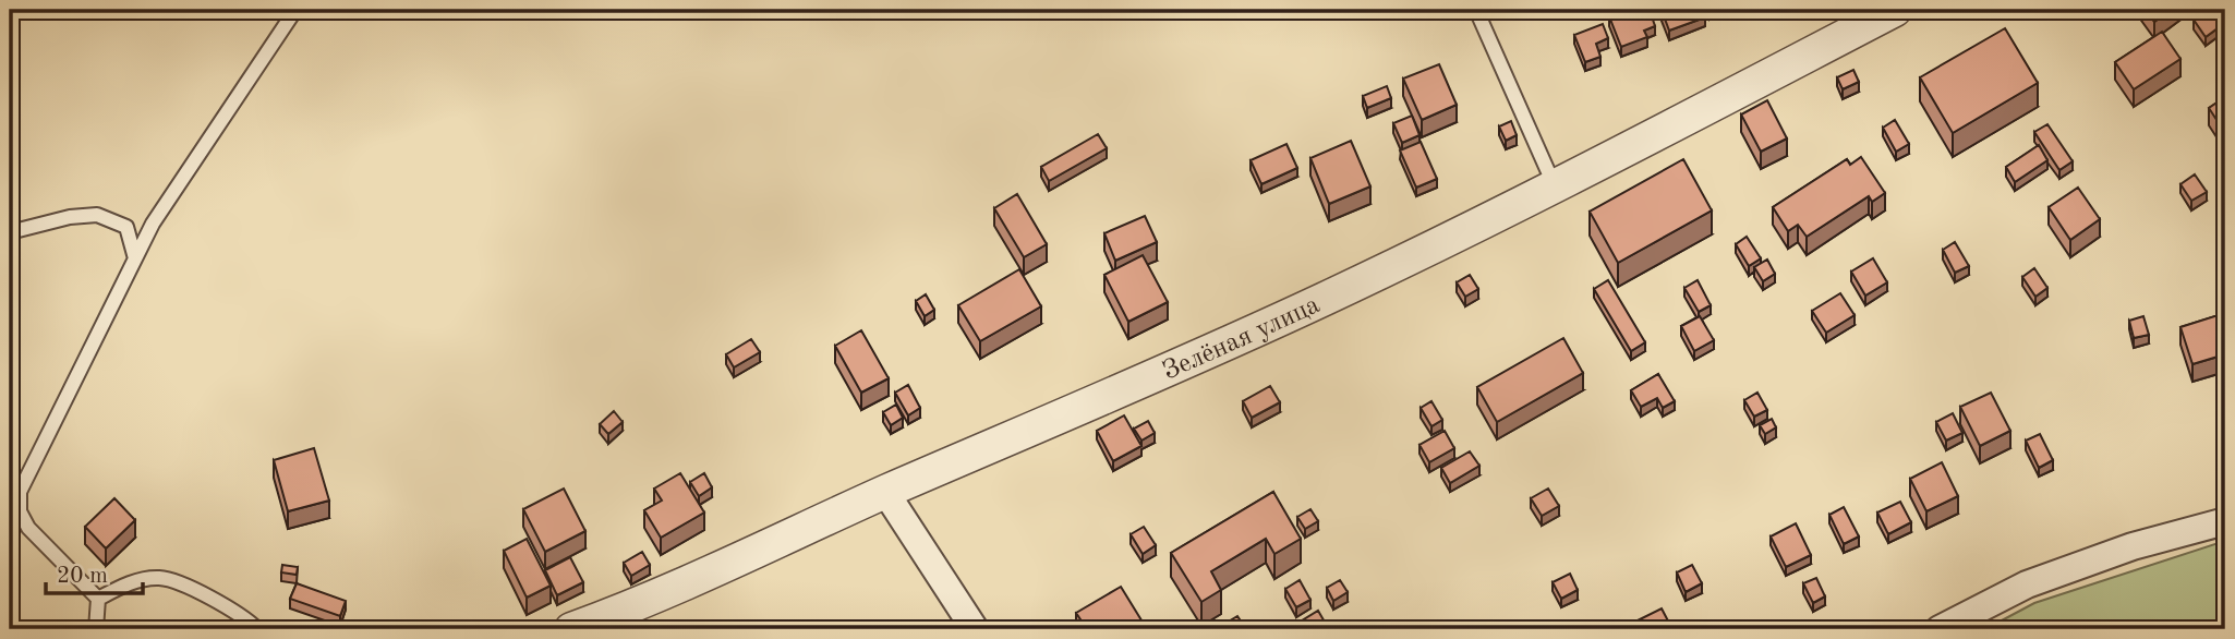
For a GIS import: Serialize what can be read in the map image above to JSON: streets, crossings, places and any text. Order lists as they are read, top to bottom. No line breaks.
{"streets":{"street":["Зелёная улица"]},"scale_bar":"20 m"}
